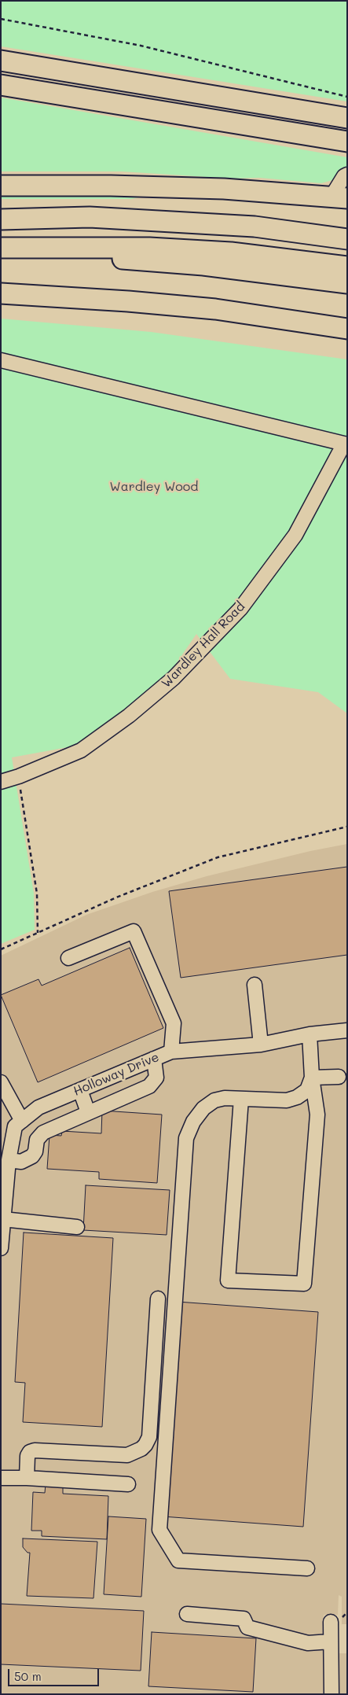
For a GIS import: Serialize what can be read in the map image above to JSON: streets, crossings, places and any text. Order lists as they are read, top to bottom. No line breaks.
{"streets":{"street":["Wardley Hall Road","Holloway Drive"]},"parks":["Wardley Wood"],"scale_bar":"50 m"}
